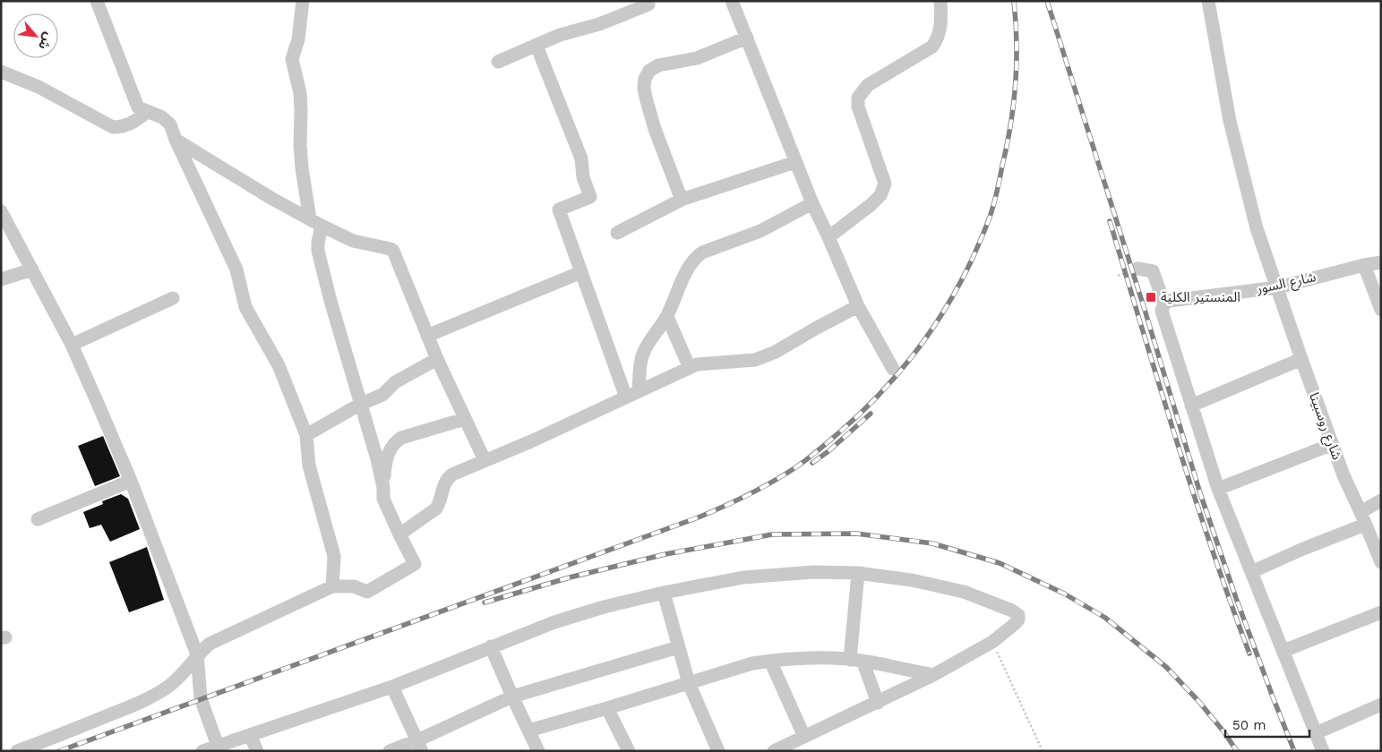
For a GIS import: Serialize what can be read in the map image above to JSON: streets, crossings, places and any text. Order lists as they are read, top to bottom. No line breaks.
{"streets":{"street":["شارع السور","شارع روسبينا"]},"crossings":[["شارع السور","شارع روسبينا"]],"places":{"transit":["المنستير الكلية"]},"scale_bar":"50 m","north":"bottom right"}
